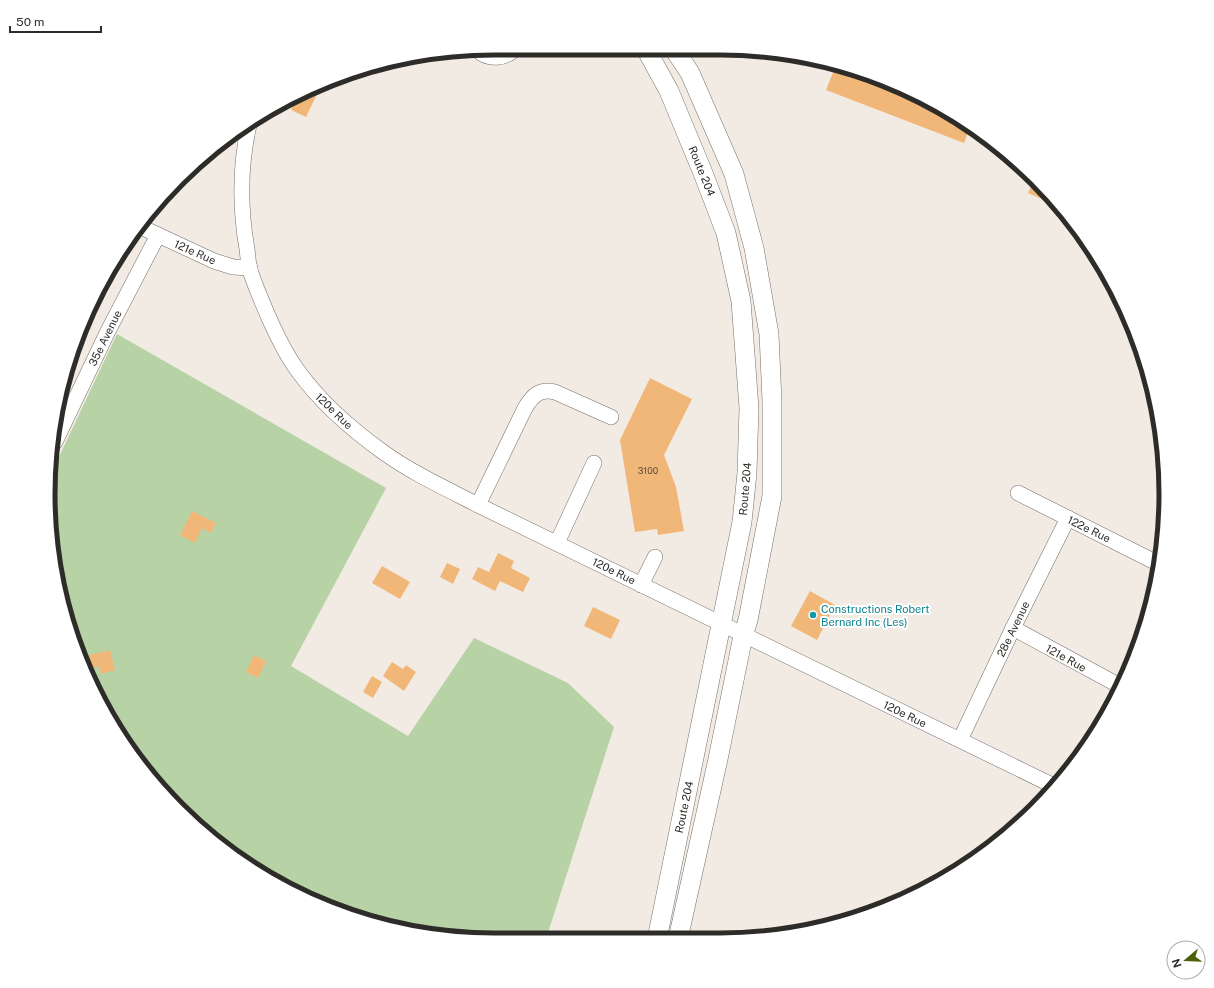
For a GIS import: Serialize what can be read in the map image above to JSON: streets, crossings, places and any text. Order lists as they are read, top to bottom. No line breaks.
{"streets":{"main road":["Route 204"],"street":["121e Rue","35e Avenue","120e Rue","122e Rue","28e Avenue"]},"crossings":[["Route 204","120e Rue"],["121e Rue","35e Avenue"],["121e Rue","120e Rue"],["121e Rue","28e Avenue"],["120e Rue","28e Avenue"],["122e Rue","28e Avenue"]],"places":["Constructions Robert Bernard Inc (Les)"],"house_numbers":["3100"],"scale_bar":"50 m","north":"left"}
